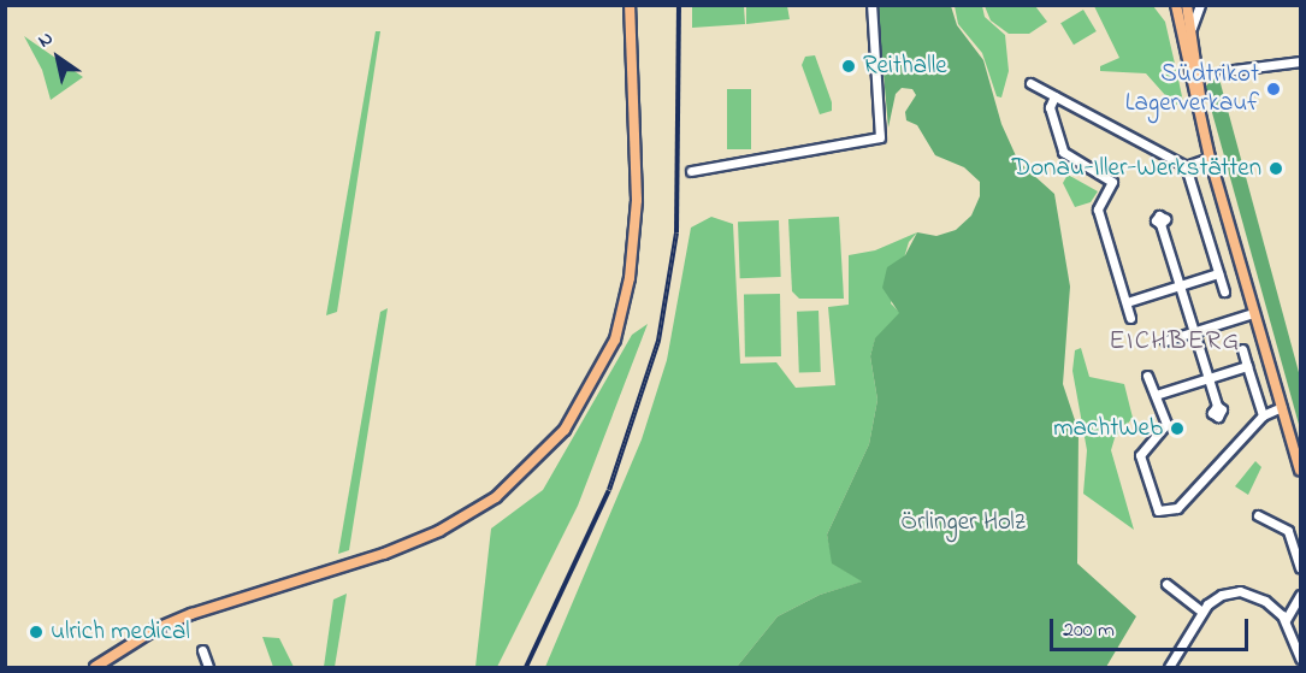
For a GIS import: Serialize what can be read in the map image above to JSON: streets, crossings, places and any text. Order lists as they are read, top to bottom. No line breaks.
{"districts":["EICHBERG"],"parks":["Örlinger Holz"],"places":["Reithalle","Südtrikot Lagerverkauf","Donau-Iller-Werkstätten","machtWeb","ulrich medical"],"scale_bar":"200 m","north":"top left"}
